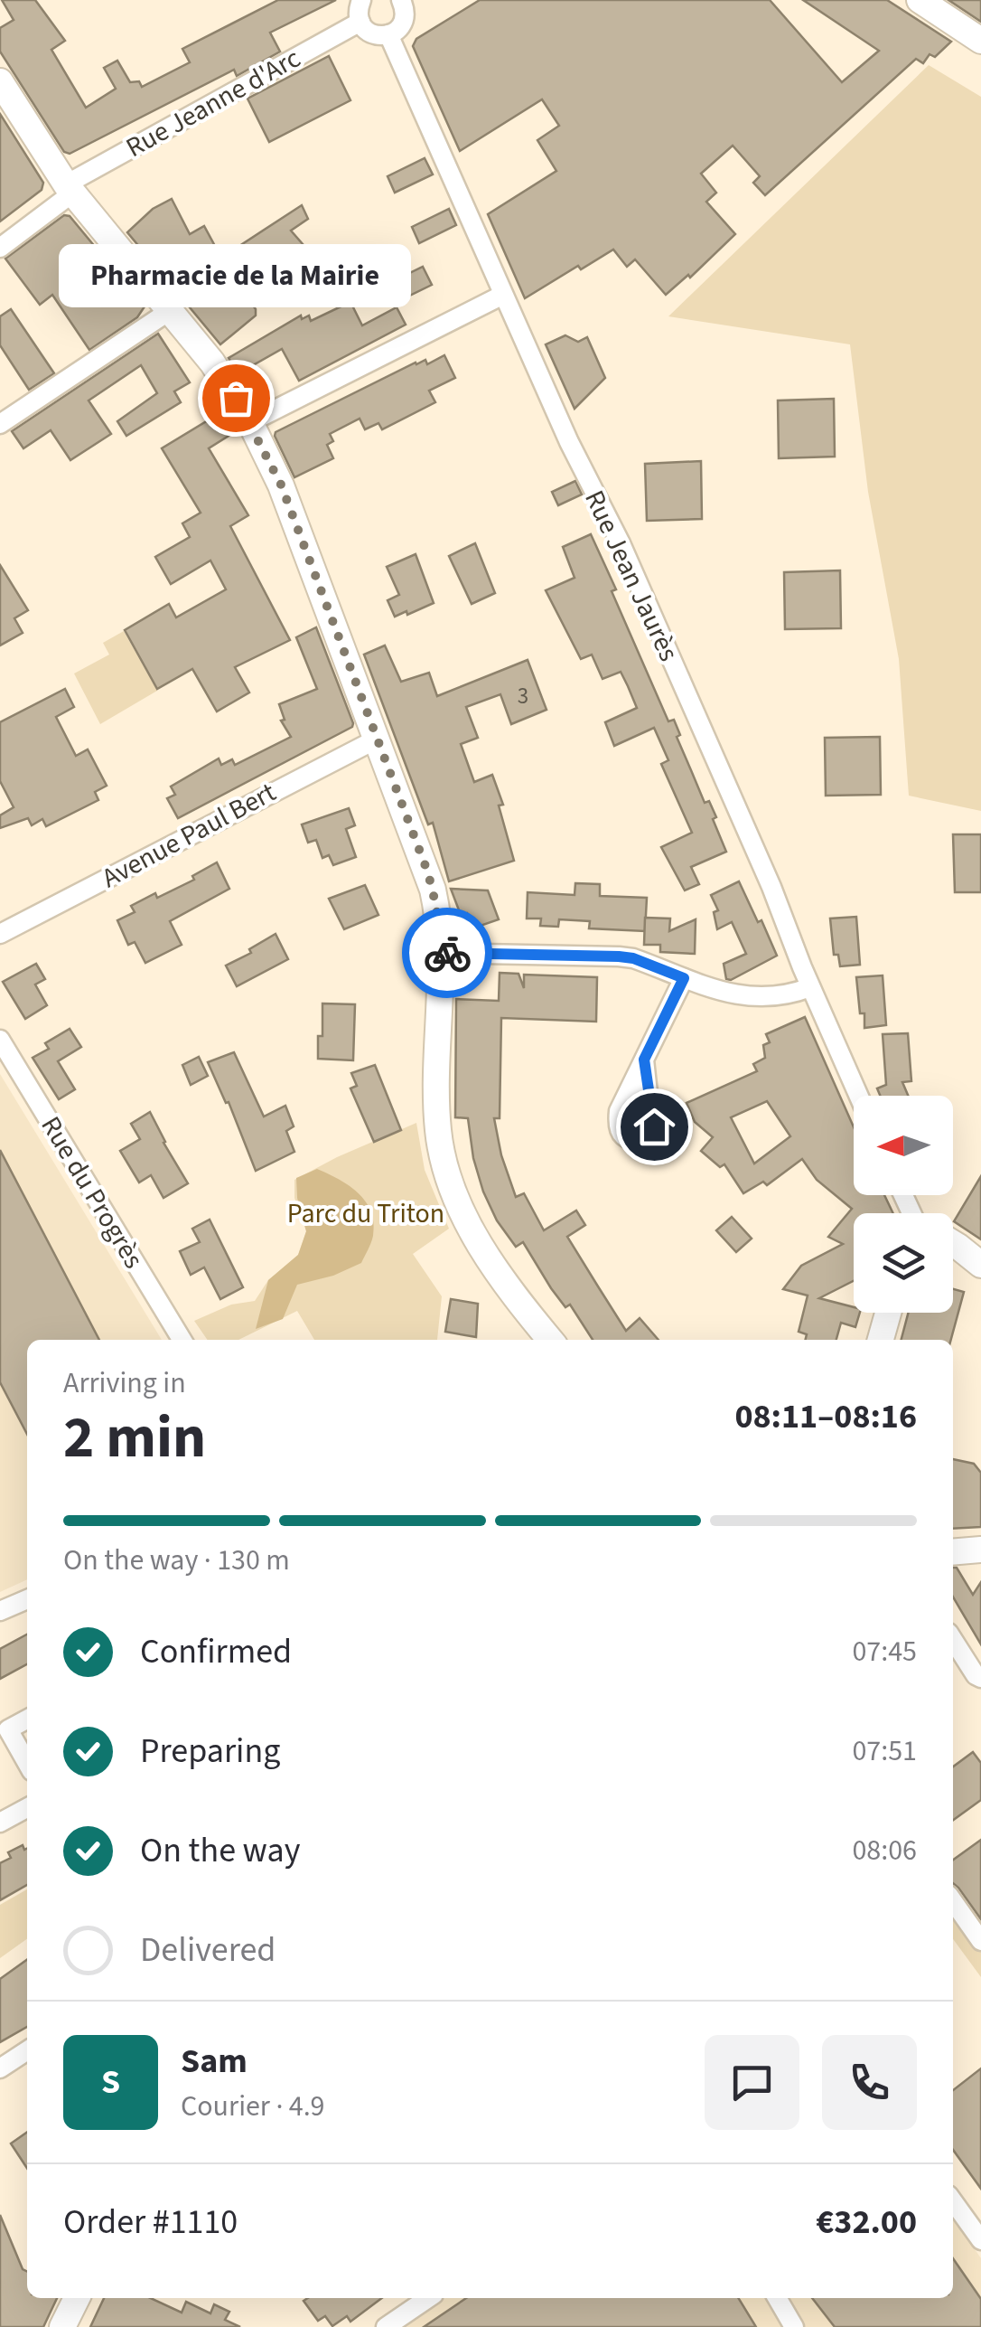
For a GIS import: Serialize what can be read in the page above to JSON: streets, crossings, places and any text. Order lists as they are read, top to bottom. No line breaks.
{"streets":{"street":["Rue Jeanne d'Arc","Rue Jean Jaurès","Avenue Paul Bert","Rue du Progrès"]},"parks":["Parc du Triton"],"places":["Pharmacie de la Mairie"],"house_numbers":["3"],"north":"left","page":{"bubble":"Pharmacie de la Mairie","heading":["2 min","Arriving in","08:11–08:16"],"panel":["Sam","Courier · 4.9","Order #1110","€32.00"],"bar":"On the way · 130 m","list":[["Confirmed","07:45"],["Preparing","07:51"],["On the way","08:06"],"Delivered"],"round":"S"}}
